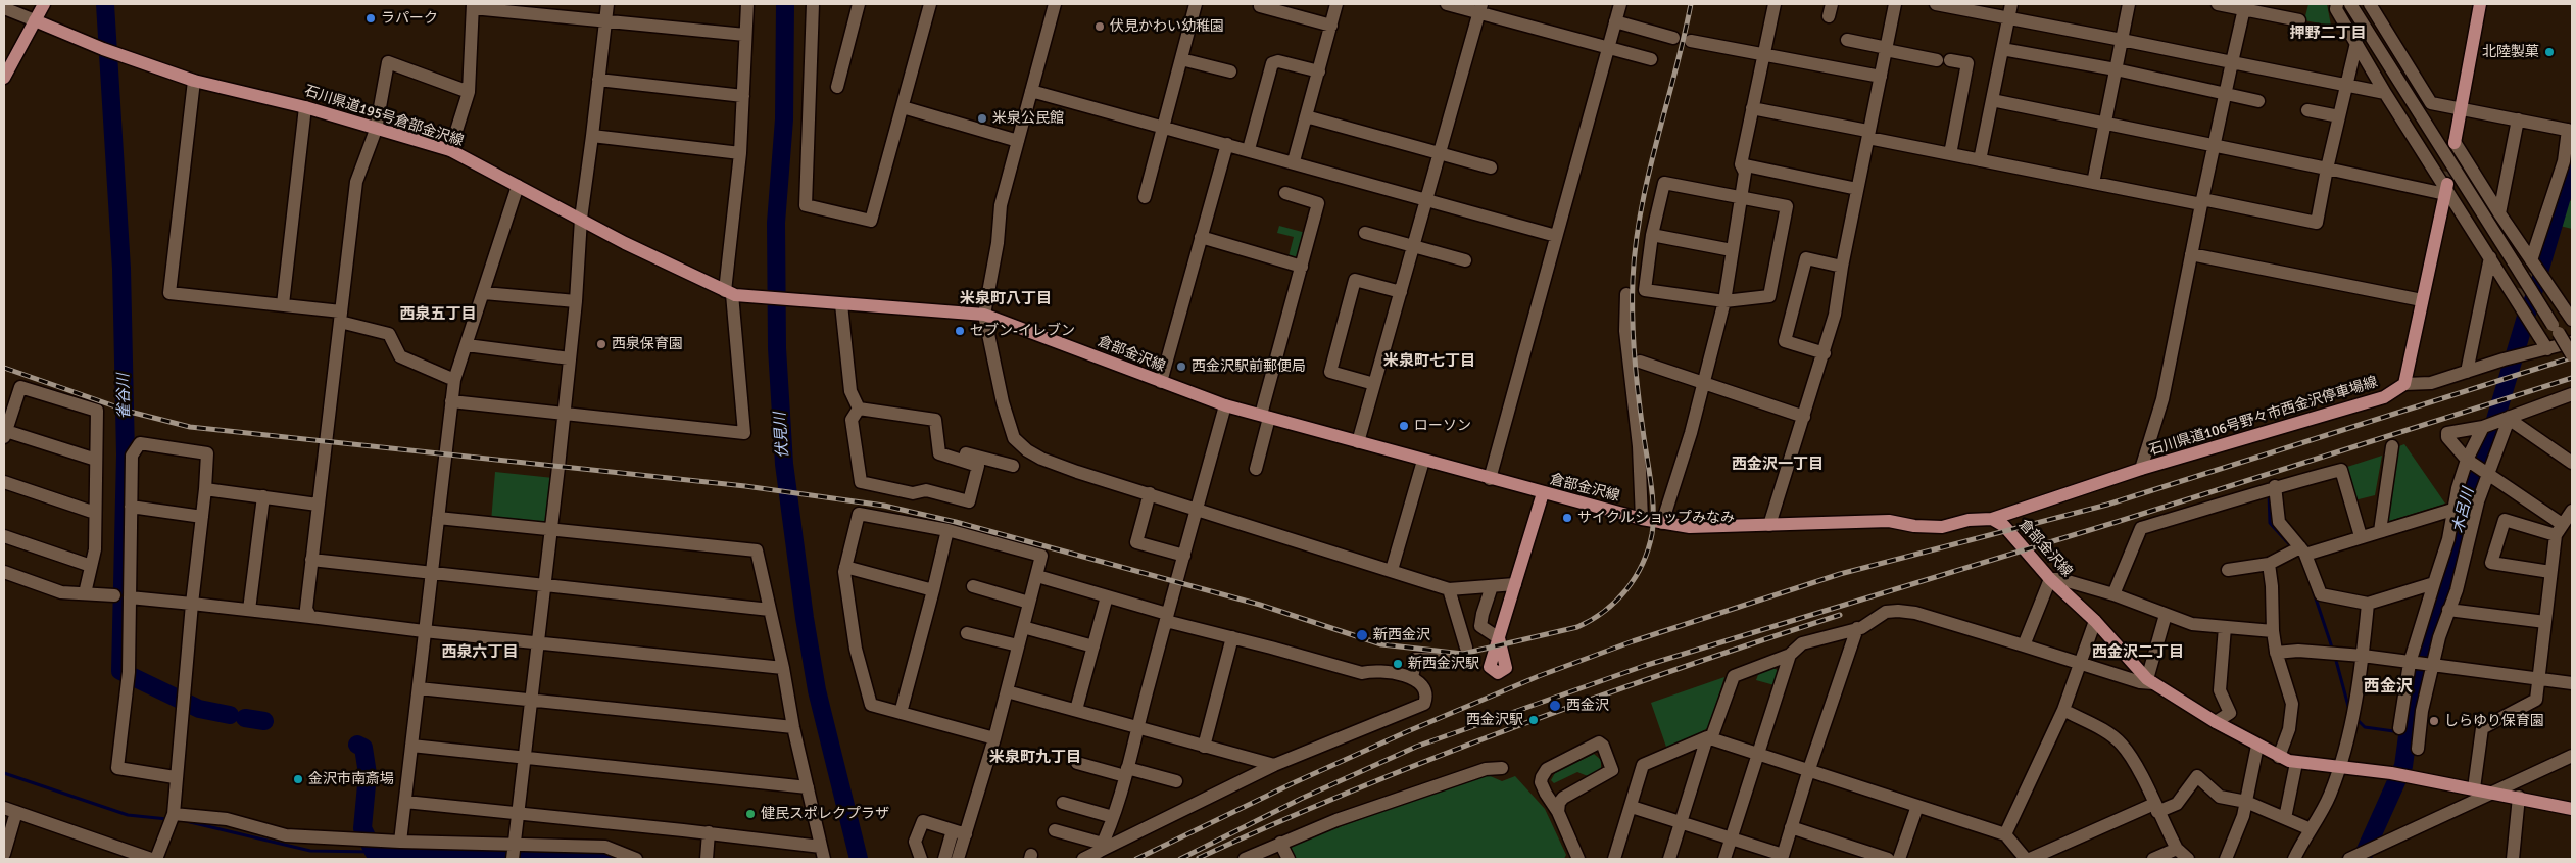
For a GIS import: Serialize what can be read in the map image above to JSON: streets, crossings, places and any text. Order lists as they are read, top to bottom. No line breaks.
{"streets":{"main road":["石川県道195号倉部金沢線","倉部金沢線","石川県道106号野々市西金沢停車場線"]},"crossings":[["石川県道195号倉部金沢線","倉部金沢線"],["倉部金沢線","石川県道106号野々市西金沢停車場線"]],"districts":["押野二丁目","米泉町八丁目","西泉五丁目","米泉町七丁目","西金沢一丁目","西泉六丁目","西金沢二丁目","西金沢","米泉町九丁目"],"water":["雀谷川","伏見川","木呂川"],"places":["ラパーク","伏見かわい幼稚園","北陸製菓","米泉公民館","セブン-イレブン","西泉保育園","西金沢駅前郵便局","ローソン","サイクルショップみなみ","新西金沢","新西金沢駅","西金沢","西金沢駅","しらゆり保育園","金沢市南斎場","健民スポレクプラザ"]}
